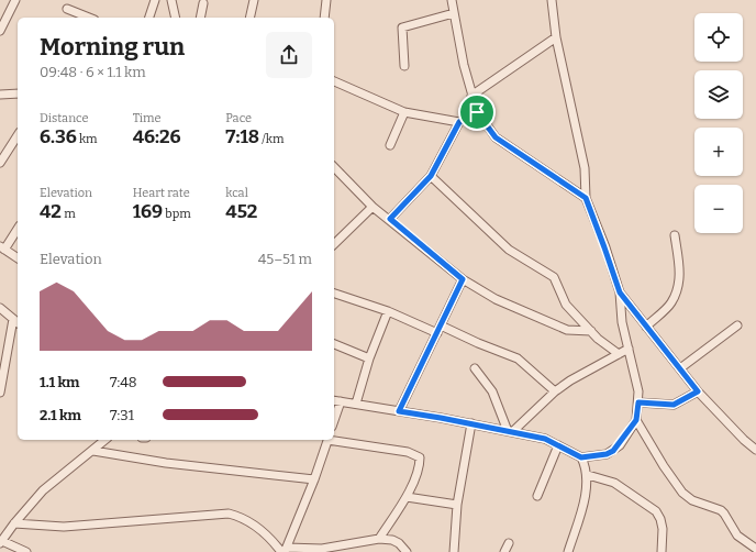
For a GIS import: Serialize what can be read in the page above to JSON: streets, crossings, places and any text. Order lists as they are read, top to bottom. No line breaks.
{"page":{"map_buttons":["+","−"],"heading":["Morning run","09:48 · 6 × 1.1 km"],"stats":[["Distance","6.36 km"],["Time","46:26"],["Pace","7:18 /km"],["Elevation","42 m"],["Heart rate","169 bpm"],["kcal","452"]],"chart":["Elevation","45–51 m"],"list":[{"name":"1.1 km","note":"7:48"},{"name":"2.1 km","note":"7:31"}]}}
